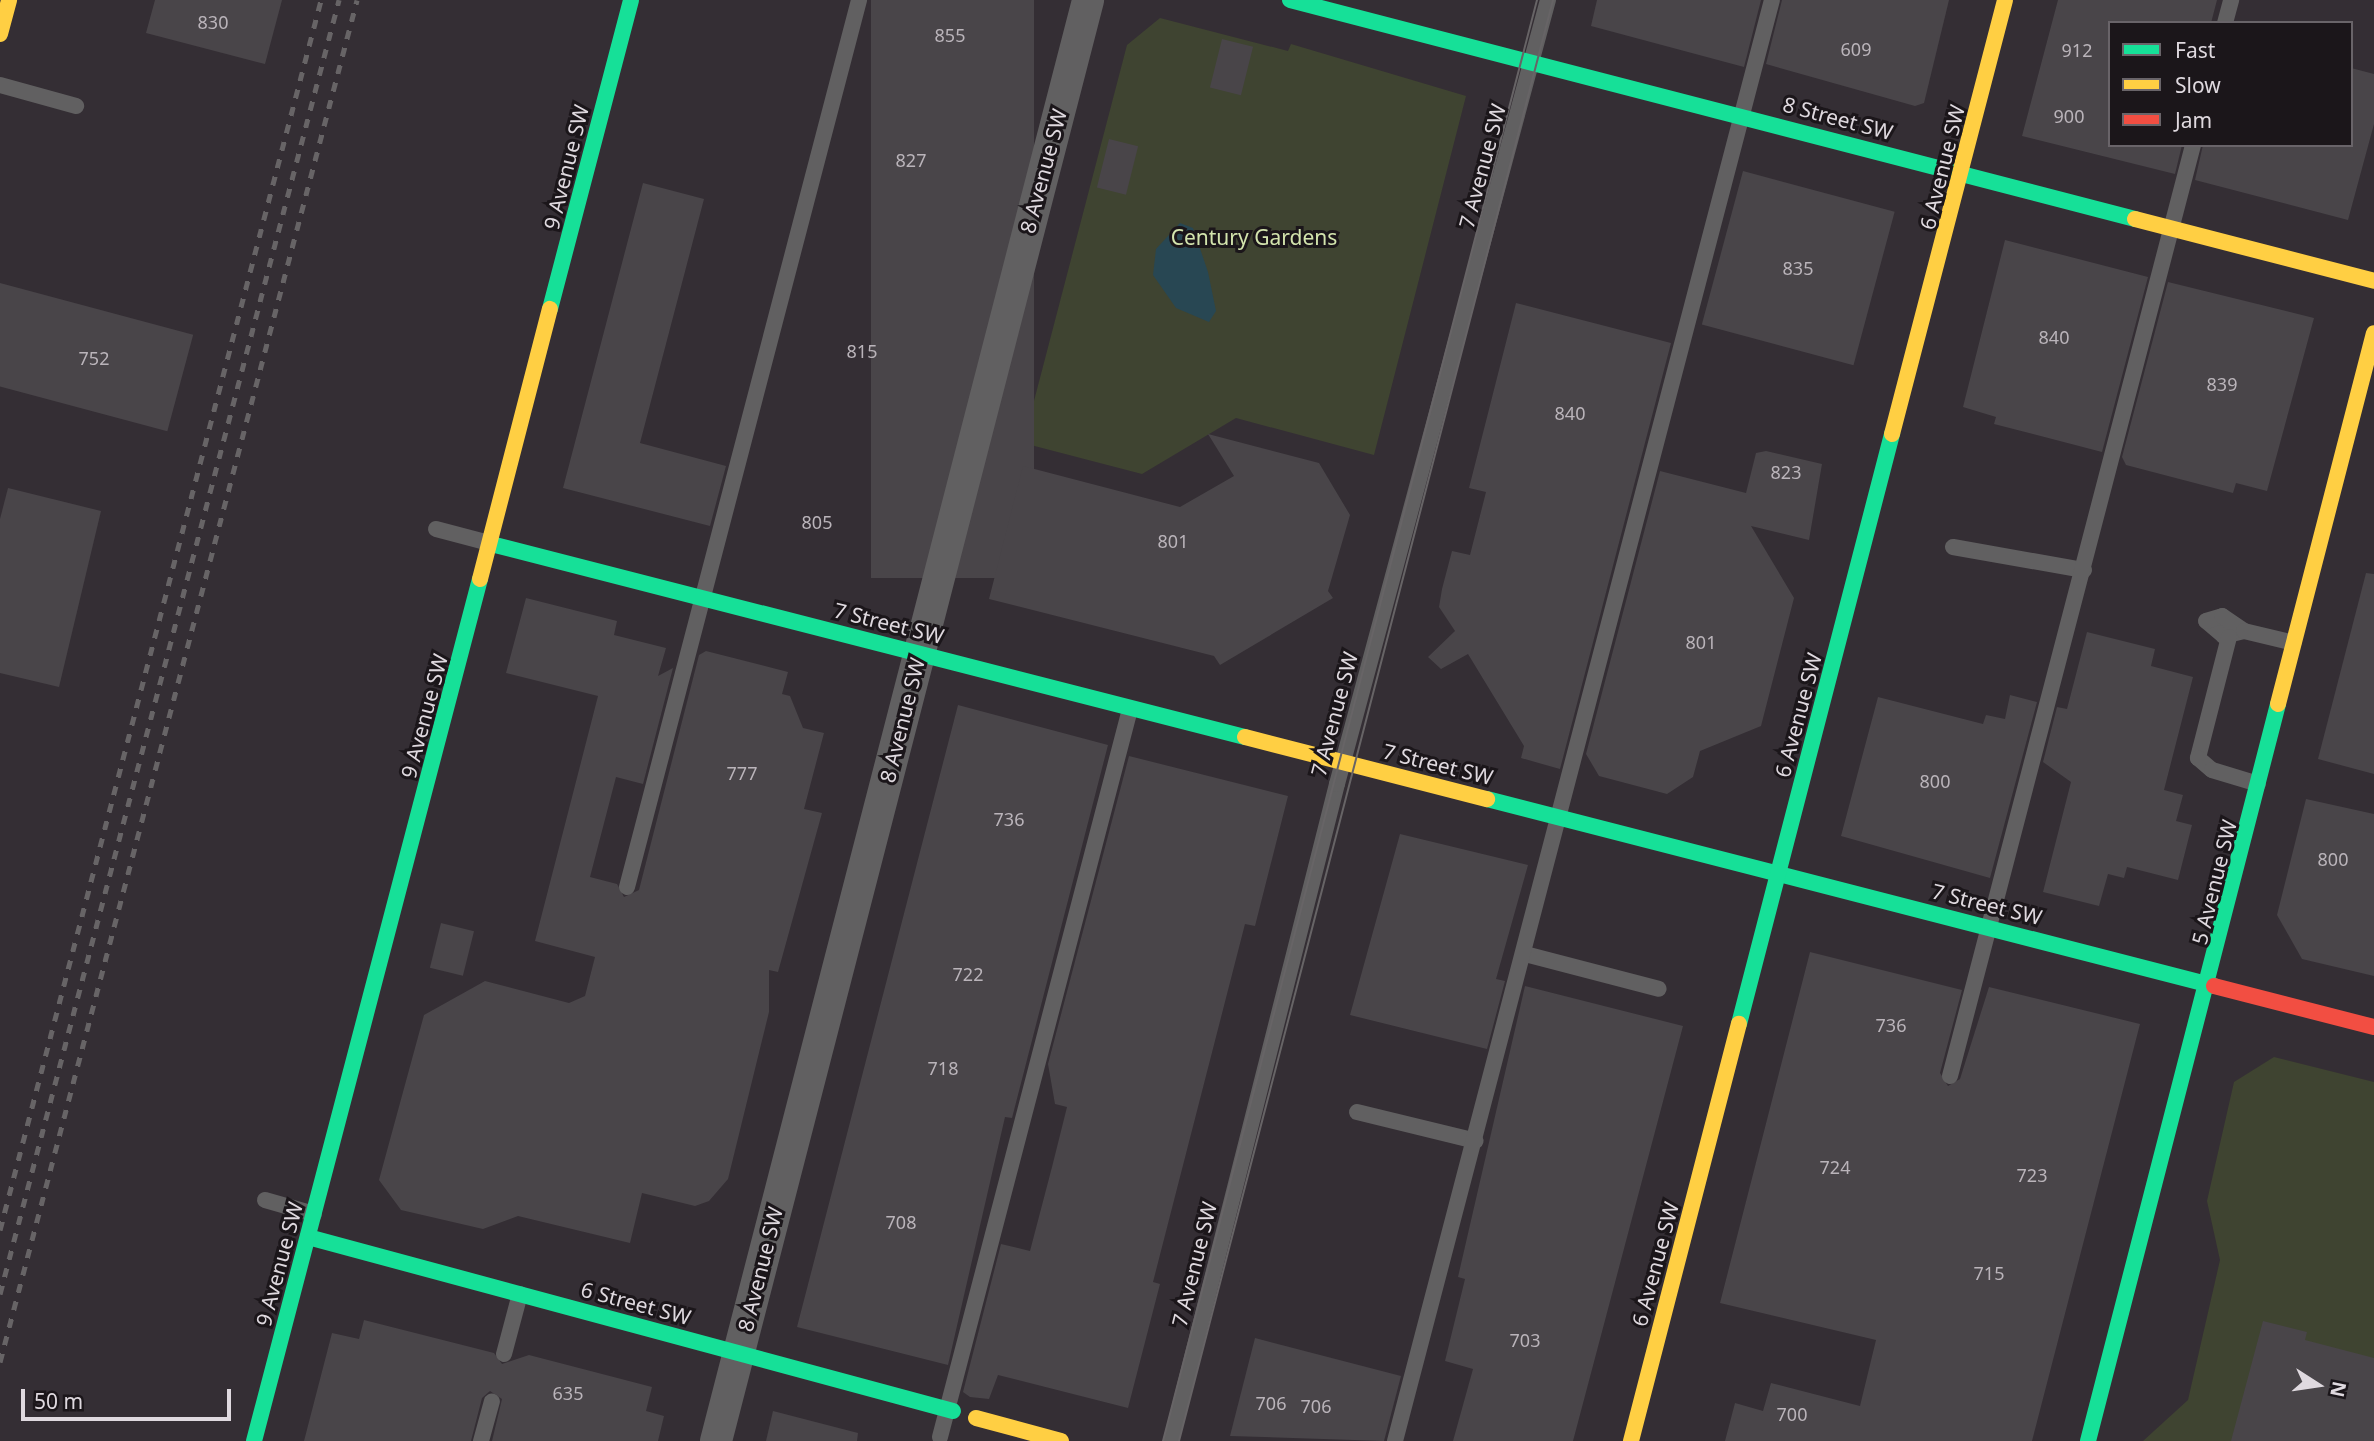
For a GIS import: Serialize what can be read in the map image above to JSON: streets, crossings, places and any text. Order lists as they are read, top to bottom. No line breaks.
{"streets":{"main road":["8 Street SW","9 Avenue SW","6 Avenue SW","7 Street SW","5 Avenue SW","6 Street SW"],"street":["8 Avenue SW"],"lane":["7 Avenue SW"]},"crossings":[["8 Street SW","7 Avenue SW"],["8 Street SW","6 Avenue SW"],["7 Avenue SW","7 Street SW"],["9 Avenue SW","7 Street SW"],["9 Avenue SW","6 Street SW"],["6 Avenue SW","7 Street SW"],["8 Avenue SW","7 Street SW"],["8 Avenue SW","6 Street SW"],["7 Street SW","5 Avenue SW"]],"parks":["Century Gardens"],"house_numbers":["830","855","609","912","900","827","835","840","815","752","839","840","823","805","801","801","777","800","736","800","722","736","718","724","723","708","715","703","635","706","706","700"],"legend":["Fast","Slow","Jam"],"scale_bar":"50 m","north":"right"}
